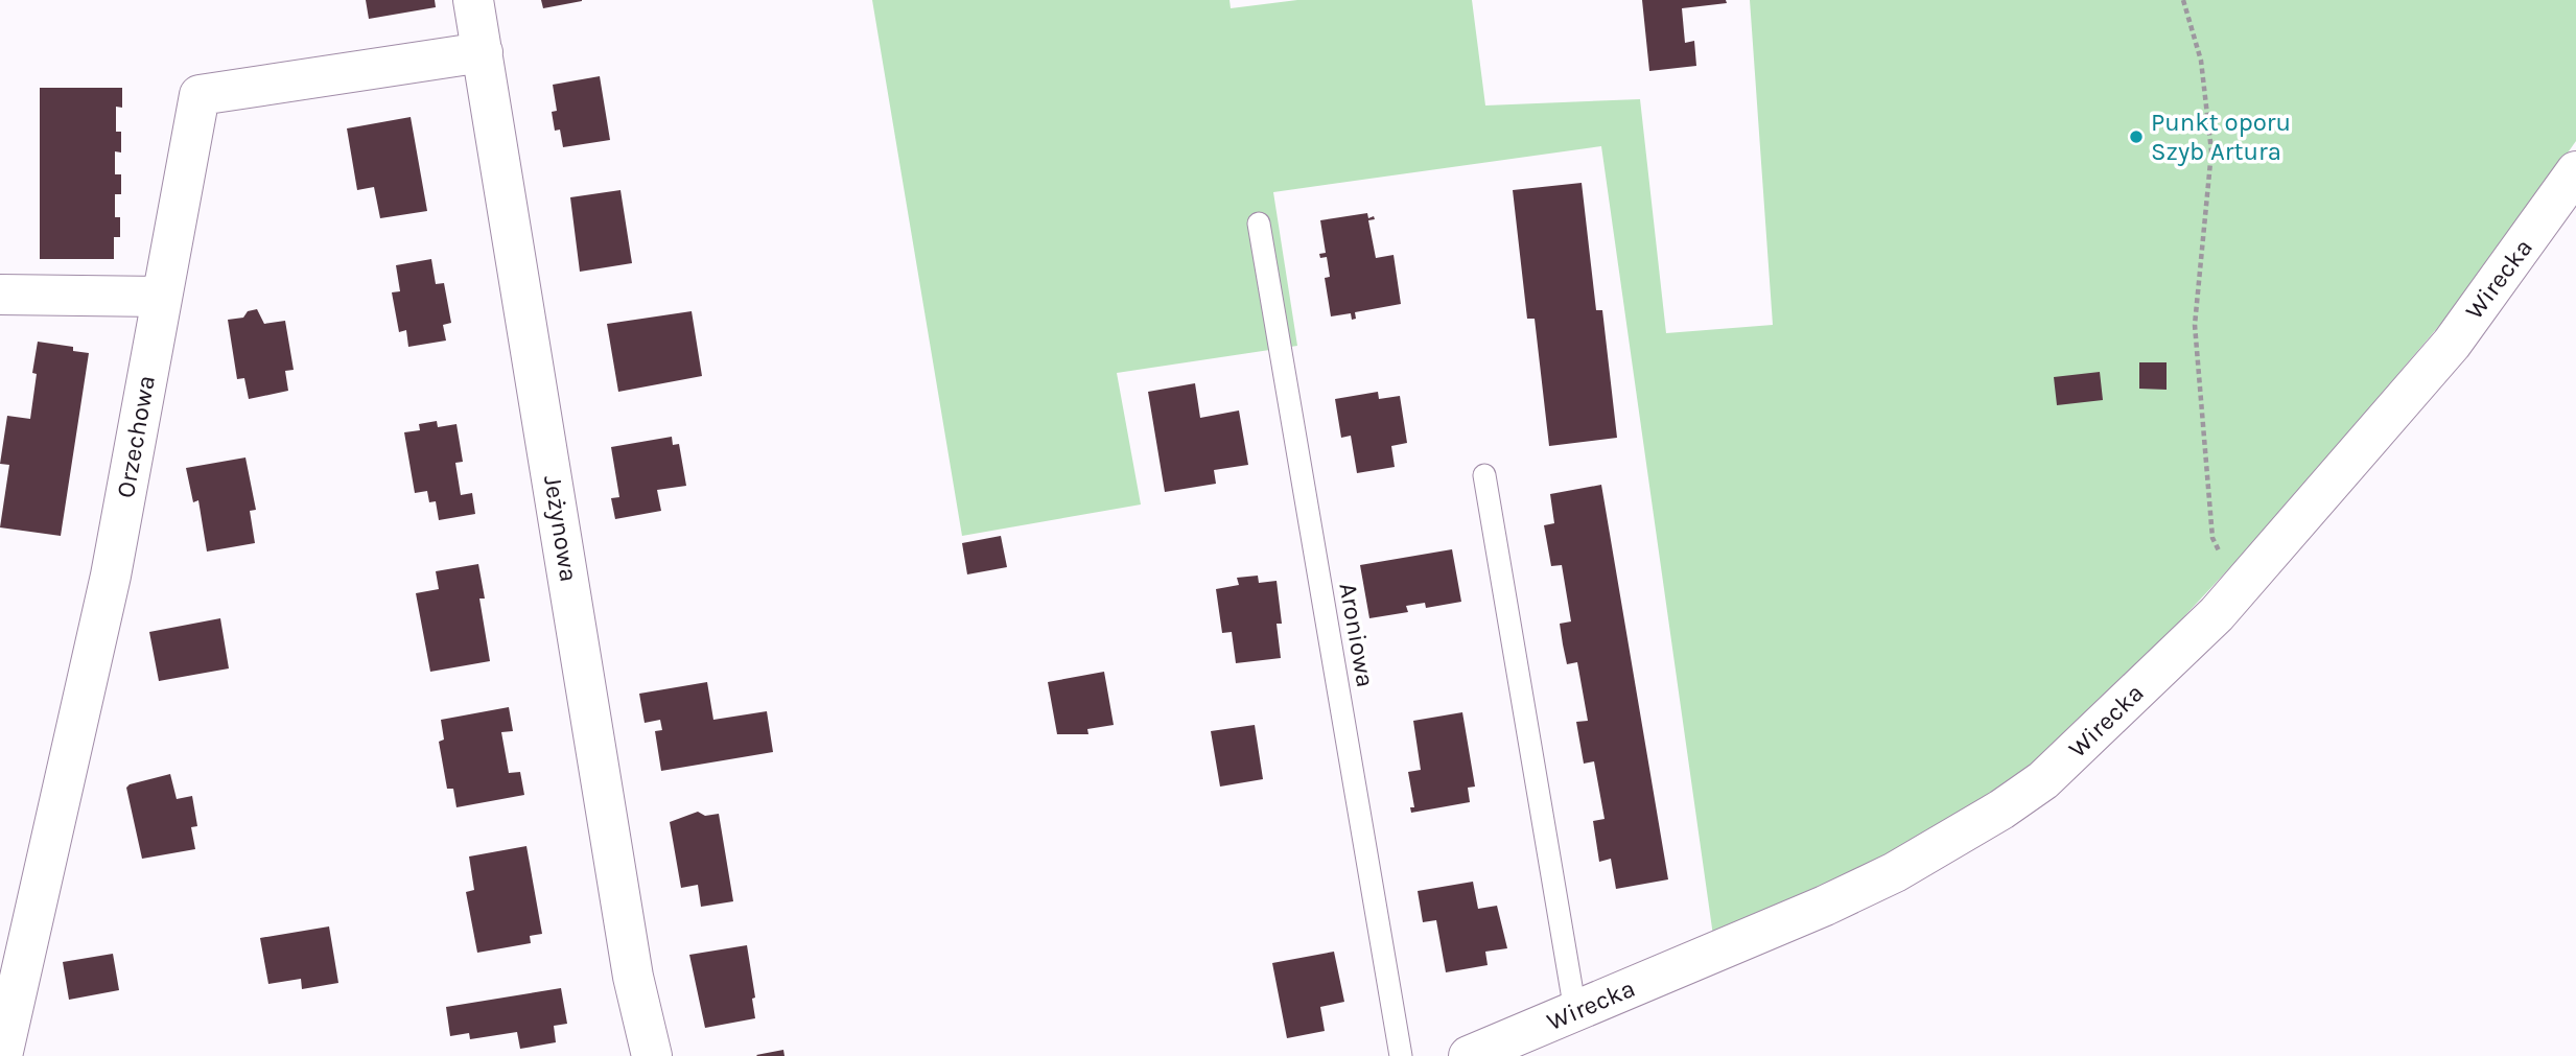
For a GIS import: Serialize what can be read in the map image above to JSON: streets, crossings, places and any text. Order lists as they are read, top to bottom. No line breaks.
{"streets":{"street":["Wirecka","Orzechowa","Jeżynowa"],"lane":["Aroniowa"]},"crossings":[["Orzechowa","Jeżynowa"]],"places":["Punkt oporu Szyb Artura"]}
